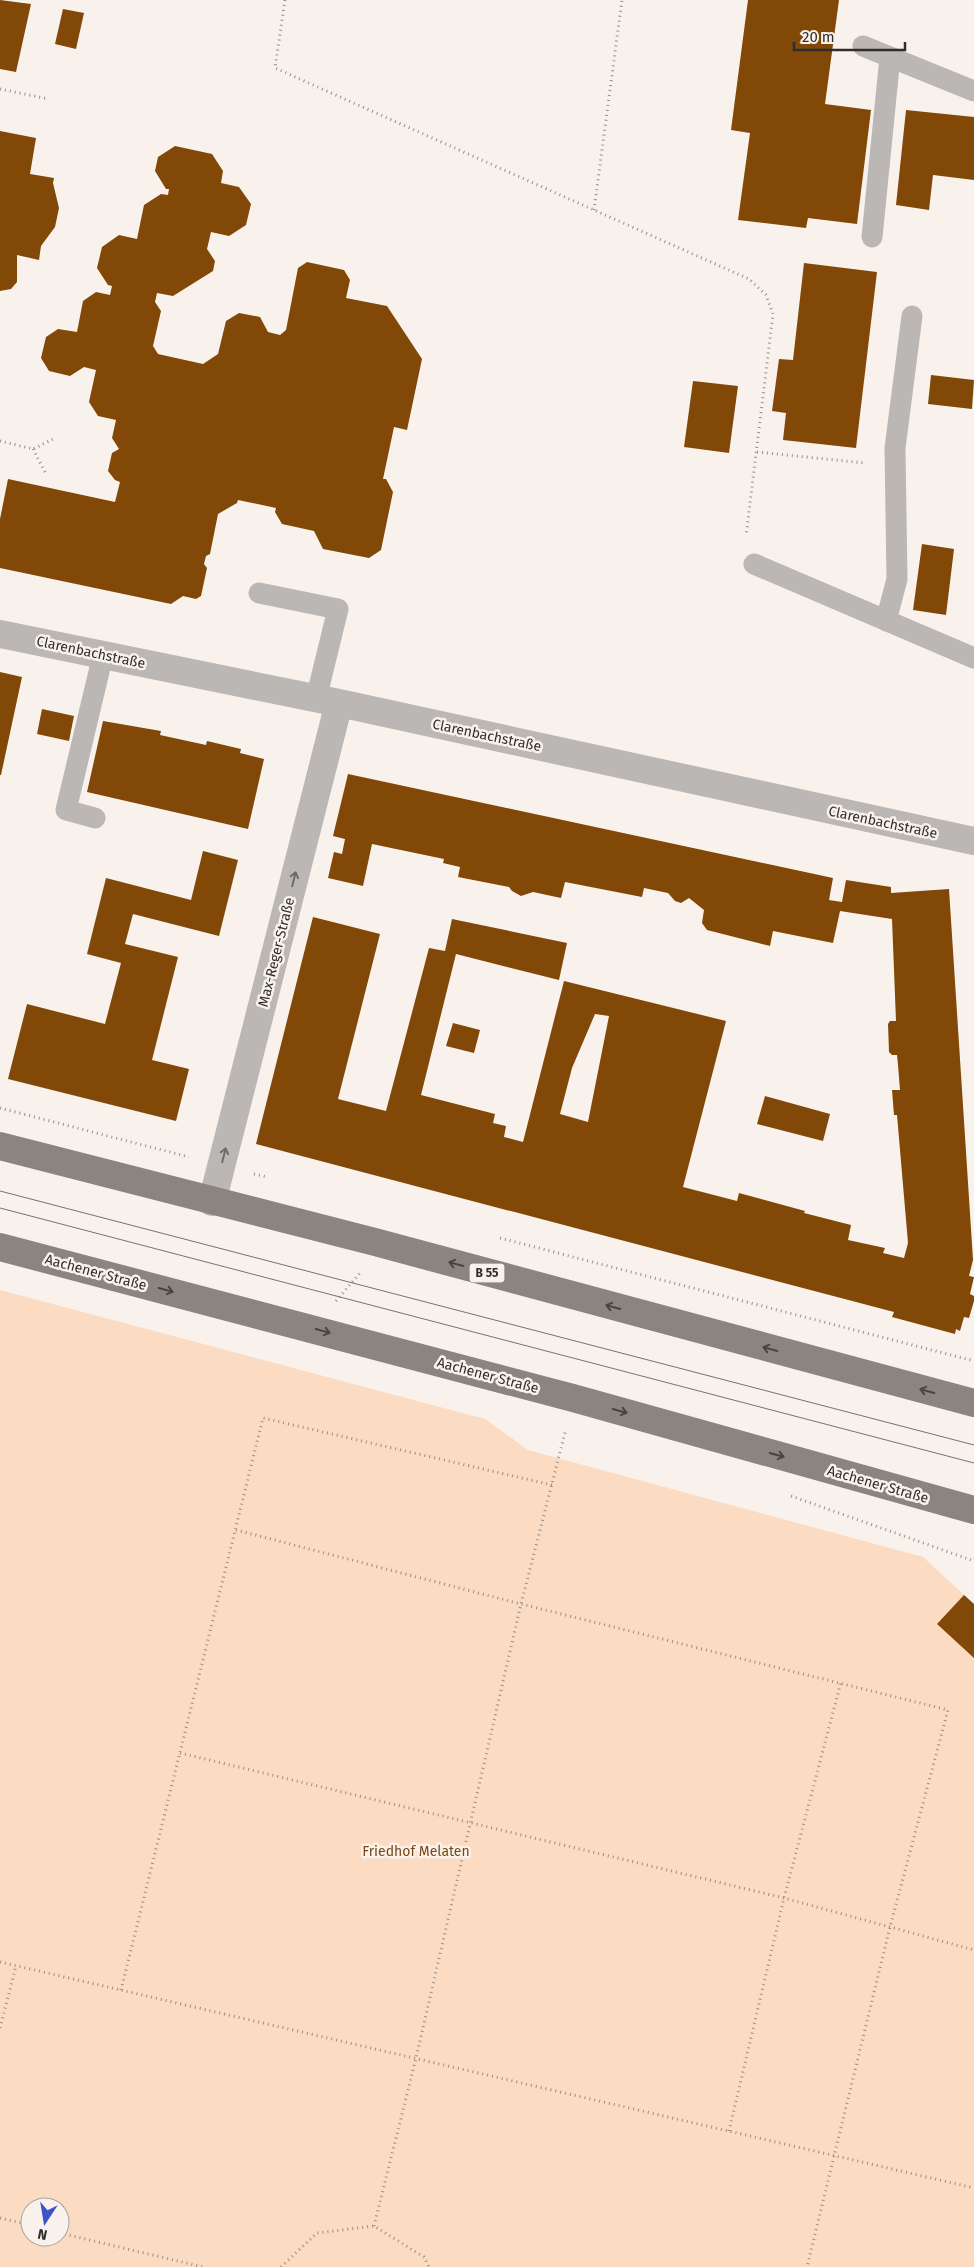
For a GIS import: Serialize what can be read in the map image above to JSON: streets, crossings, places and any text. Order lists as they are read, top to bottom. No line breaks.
{"streets":{"main road":["Aachener Straße","B 55"],"street":["Clarenbachstraße","Max-Reger-Straße"]},"crossings":[["Clarenbachstraße","Max-Reger-Straße"],["Max-Reger-Straße","B 55"]],"one_way":["Max-Reger-Straße"],"parks":["Friedhof Melaten"],"scale_bar":"20 m","north":"bottom"}
